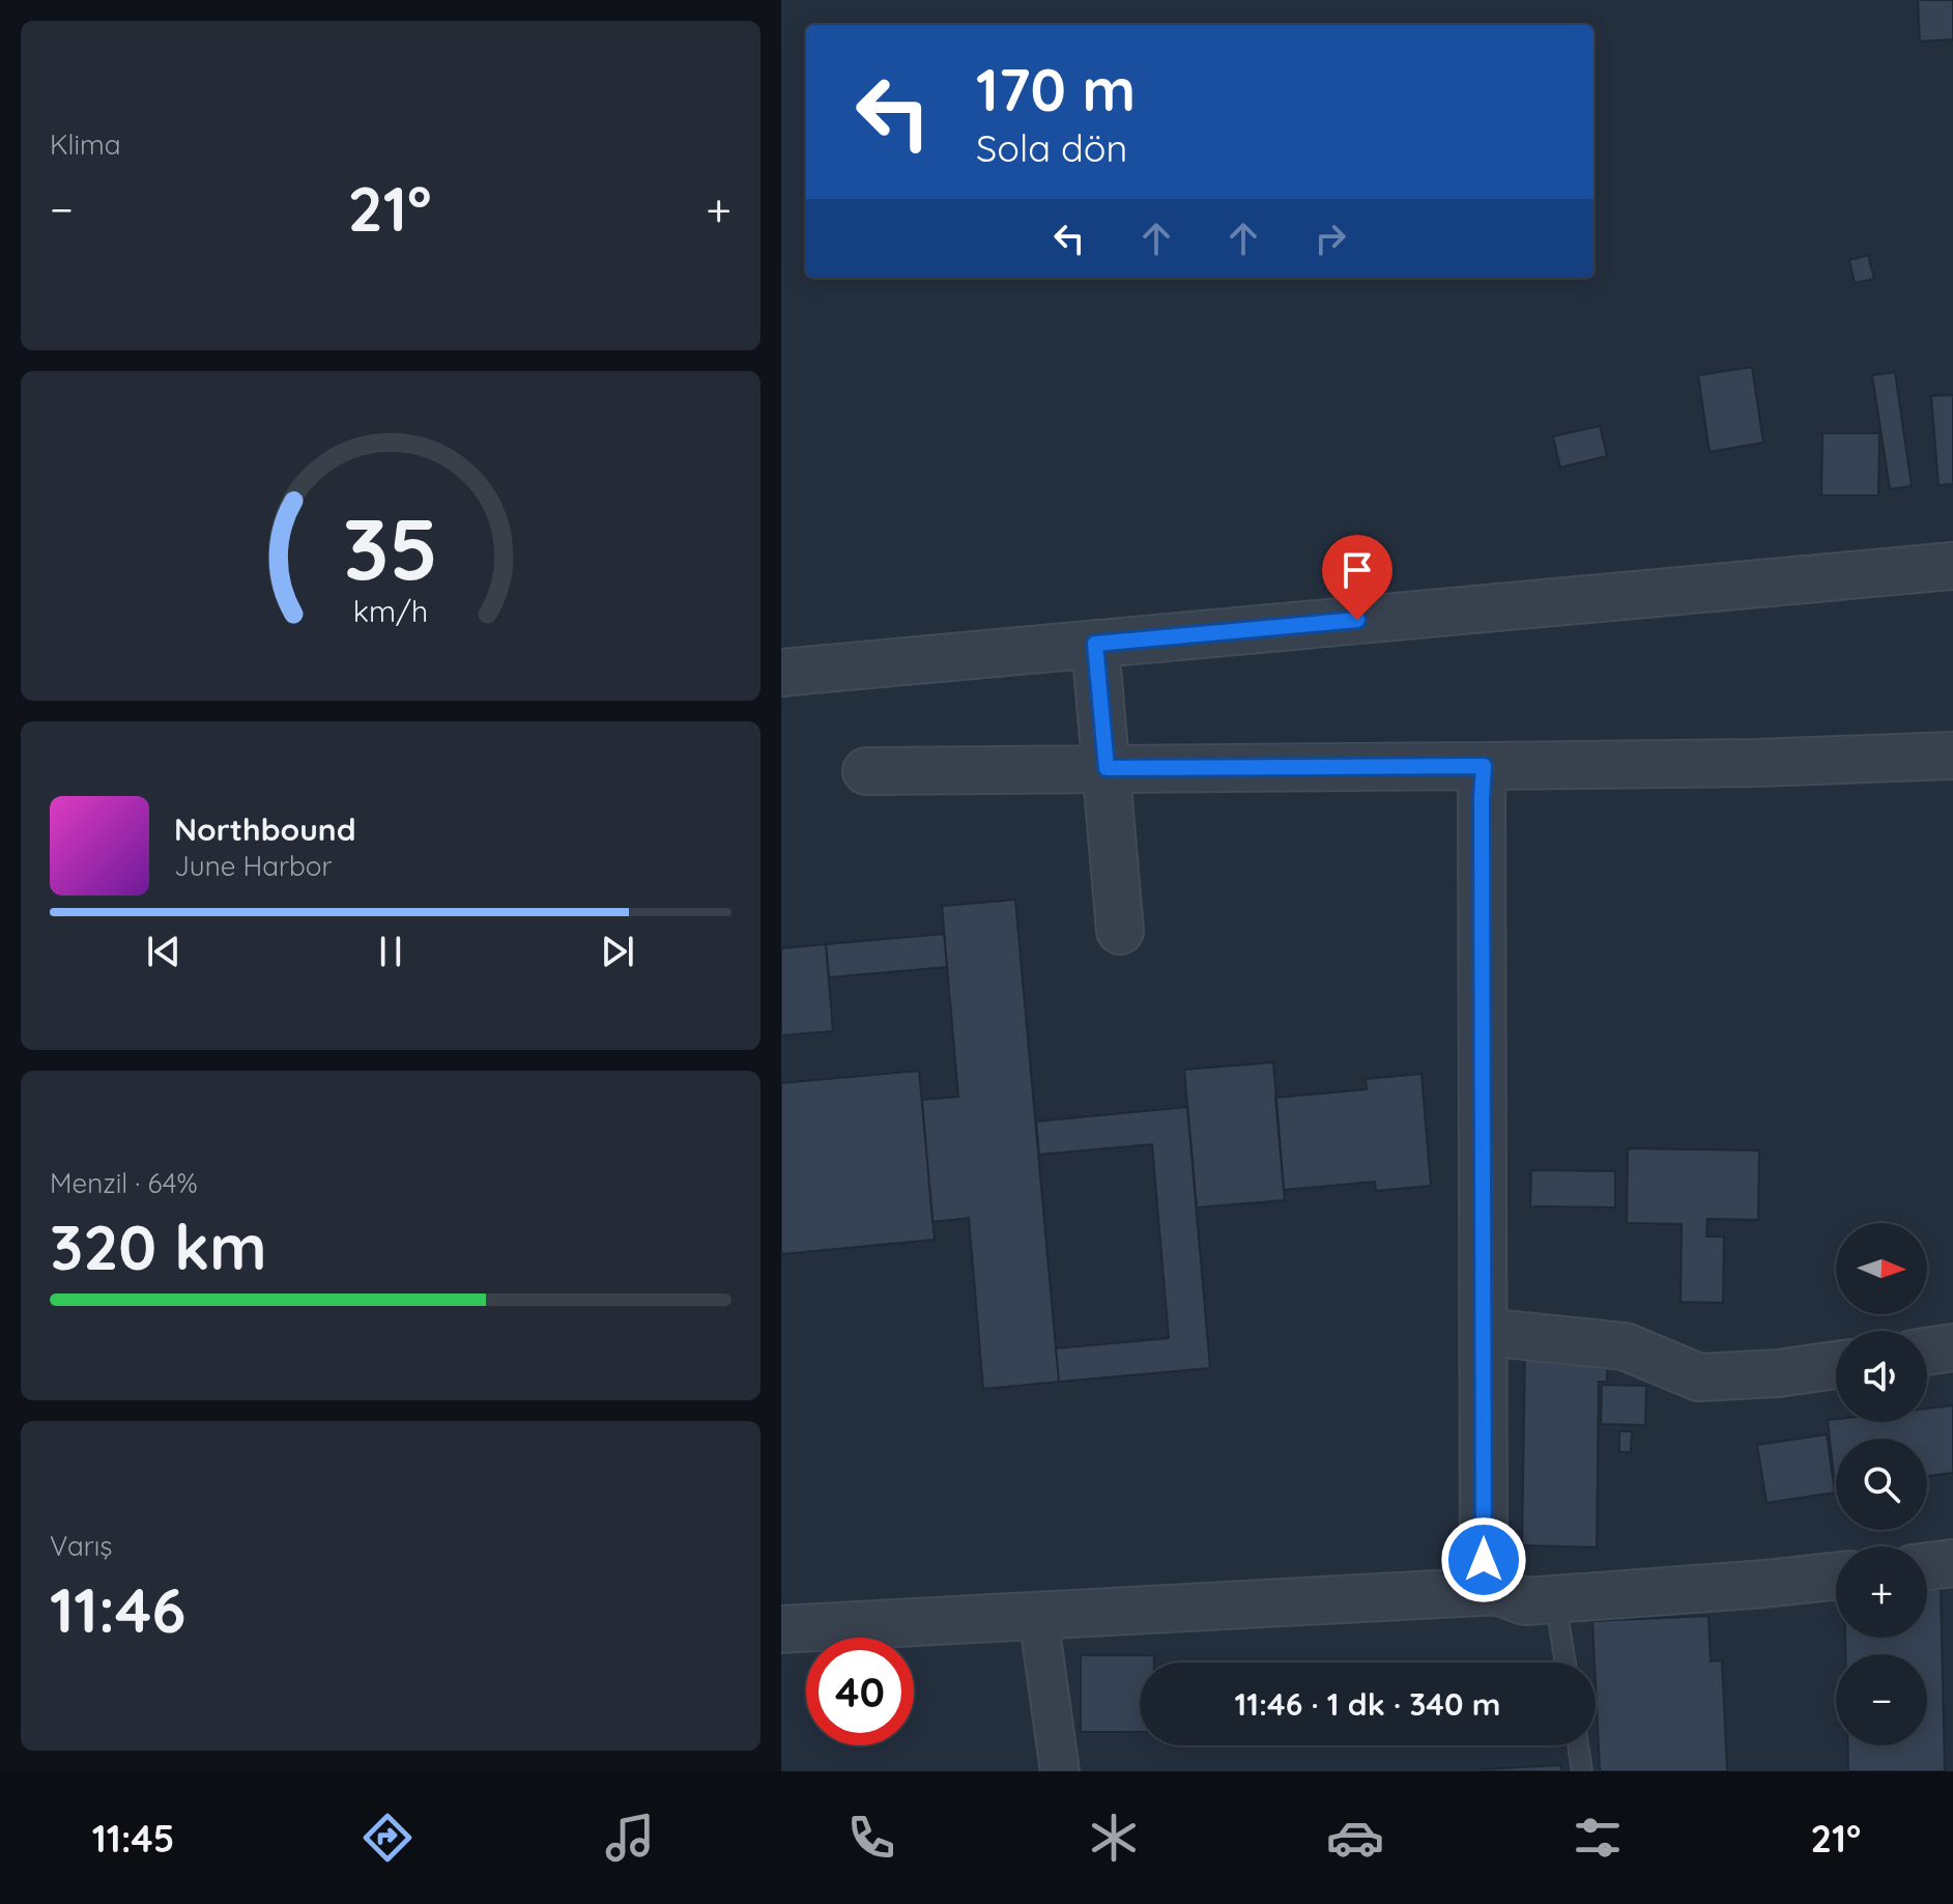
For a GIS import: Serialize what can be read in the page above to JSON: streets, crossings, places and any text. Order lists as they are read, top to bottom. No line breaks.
{"north":"right","page":{"tile":["Klima",["Menzil · 64%","320 km"],["Varış","11:46"]],"turn":["170 m","Sola dön"],"heat":["−","21°","+"],"song":["Northbound","June Harbor"],"map_buttons":["+","−"],"limit":"40","trip":"11:46 · 1 dk · 340 m","tabs":["11:45","21°"],"gauge":["35","km/h"]}}
